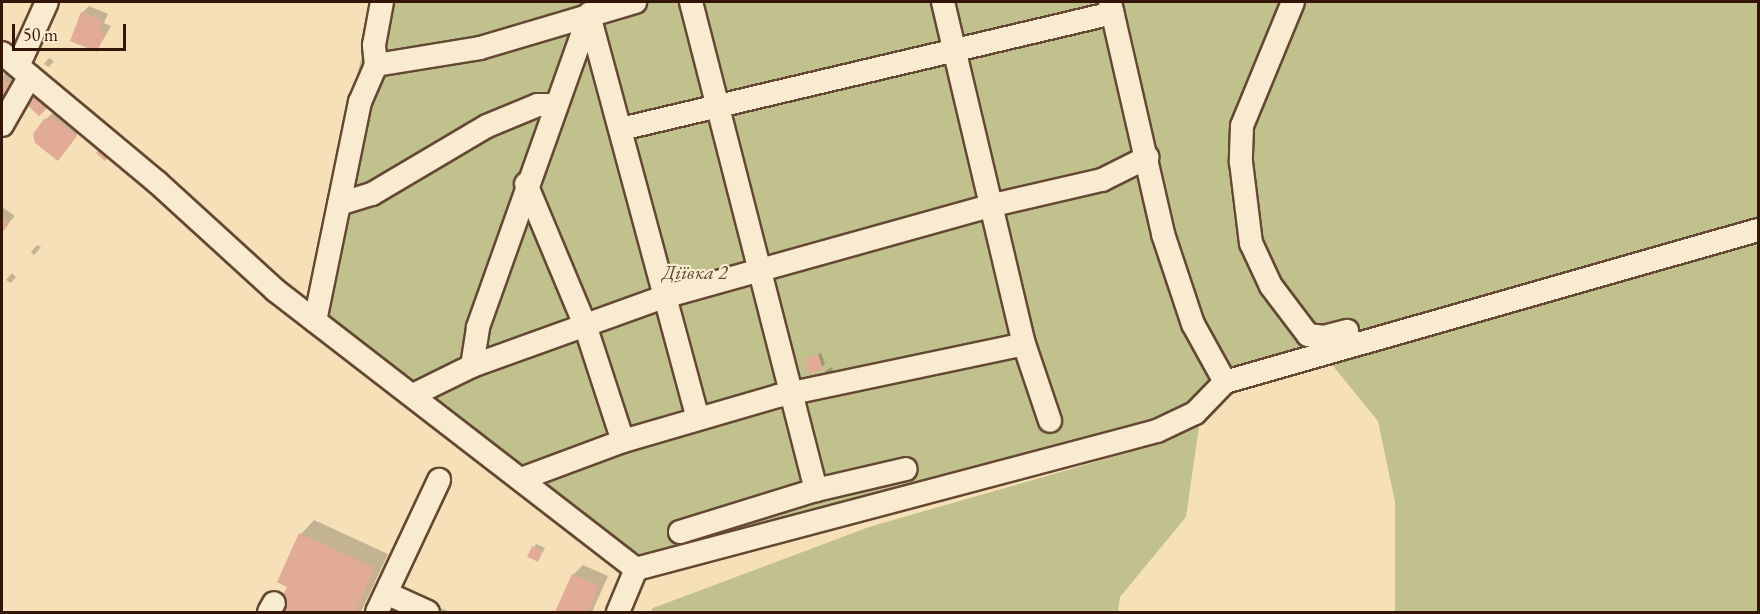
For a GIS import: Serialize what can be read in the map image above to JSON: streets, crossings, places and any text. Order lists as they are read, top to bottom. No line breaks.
{"parks":["Діївка 2"],"scale_bar":"50 m"}
